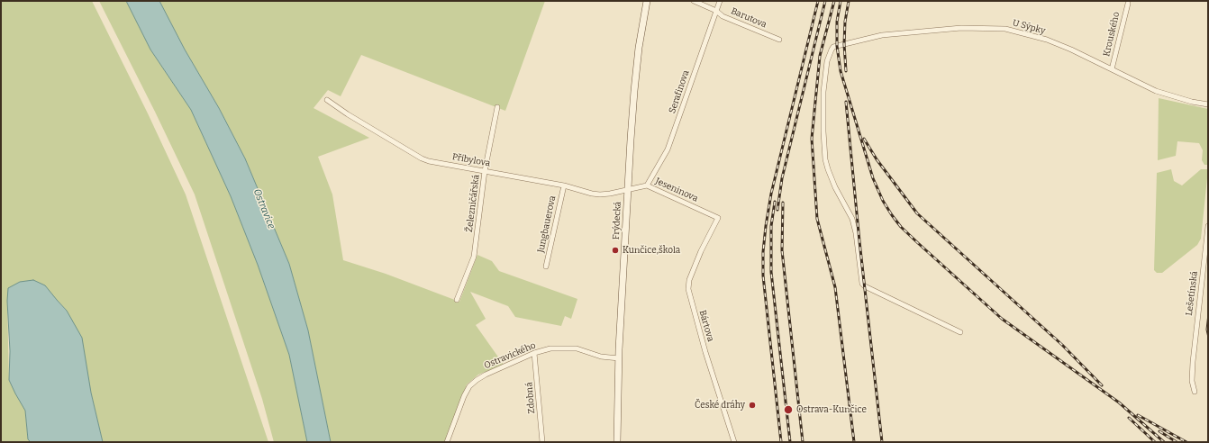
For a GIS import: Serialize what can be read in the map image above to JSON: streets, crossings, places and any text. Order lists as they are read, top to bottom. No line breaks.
{"streets":{"main road":["Frýdecká"],"street":["Barutova","U Sýpky","Krouského","Serafinova","Přibylova","Jeseninova","Železničářská","Jungbauerova","Lešetínská","Bártova","Ostravického","Zdobná"]},"crossings":[["Barutova","Serafinova"],["U Sýpky","Krouského"],["Serafinova","Jeseninova"],["Přibylova","Jeseninova"],["Přibylova","Železničářská"],["Přibylova","Frýdecká"],["Přibylova","Jungbauerova"],["Jeseninova","Frýdecká"],["Jeseninova","Bártova"],["Frýdecká","Ostravického"],["Ostravického","Zdobná"]],"water":["Ostravice"],"places":["Kunčice,škola","České dráhy","Ostrava-Kunčice"]}
